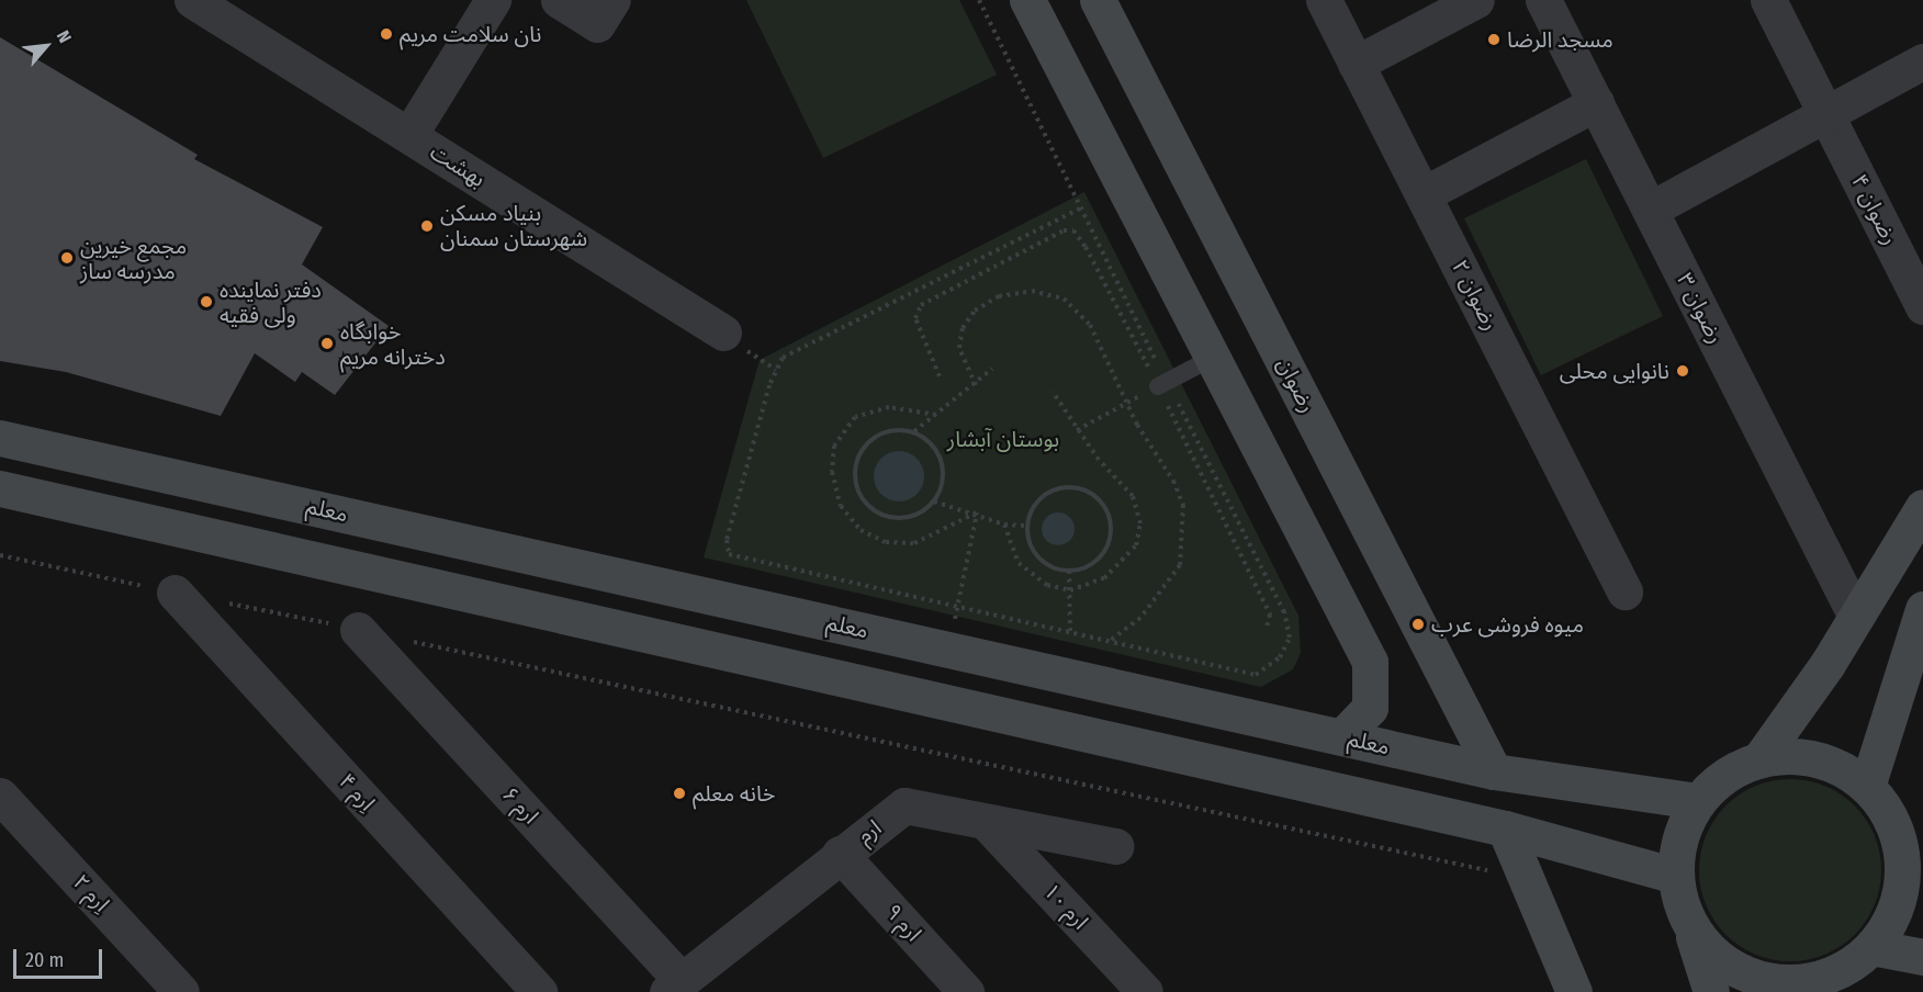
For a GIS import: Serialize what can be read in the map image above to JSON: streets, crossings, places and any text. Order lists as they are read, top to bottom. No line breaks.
{"streets":{"main road":["رضوان","معلم"],"street":["بهشت","رضوان ۴","رضوان ۲","رضوان ۳","اِرم ۴","ارم ۶","ارم","اِرم ۲","ارم ۱۰","ارم ۹"]},"crossings":[["رضوان","معلم"],["ارم ۶","ارم"],["ارم","ارم ۱۰"],["ارم","ارم ۹"]],"parks":["بوستان آبشار"],"places":["نان سلامت مریم","مسجد الرضا","بنیاد مسکن شهرستان سمنان","مجمع خیرین مدرسه ساز","دفتر نماینده ولی فقیه","خوابگاه دخترانه مریم","نانوایی محلی","میوه فروشی عرب","خانه معلم"],"scale_bar":"20 m","north":"top right"}
